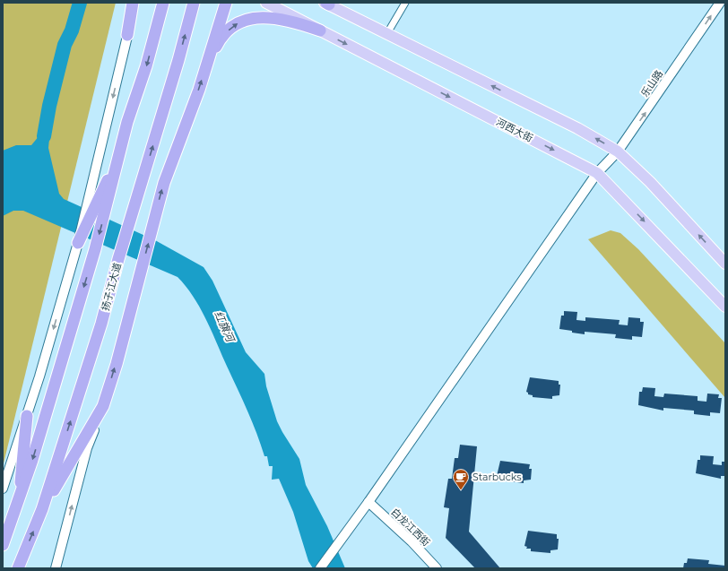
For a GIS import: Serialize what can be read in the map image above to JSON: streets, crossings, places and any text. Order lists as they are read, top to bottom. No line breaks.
{"streets":{"highway":["扬子江大道"],"main road":["河西大街"],"street":["乐山路","白龙江西街"]},"crossings":[["乐山路","河西大街"],["乐山路","白龙江西街"]],"water":["红旗河"],"places":{"cafe":["Starbucks"]}}
